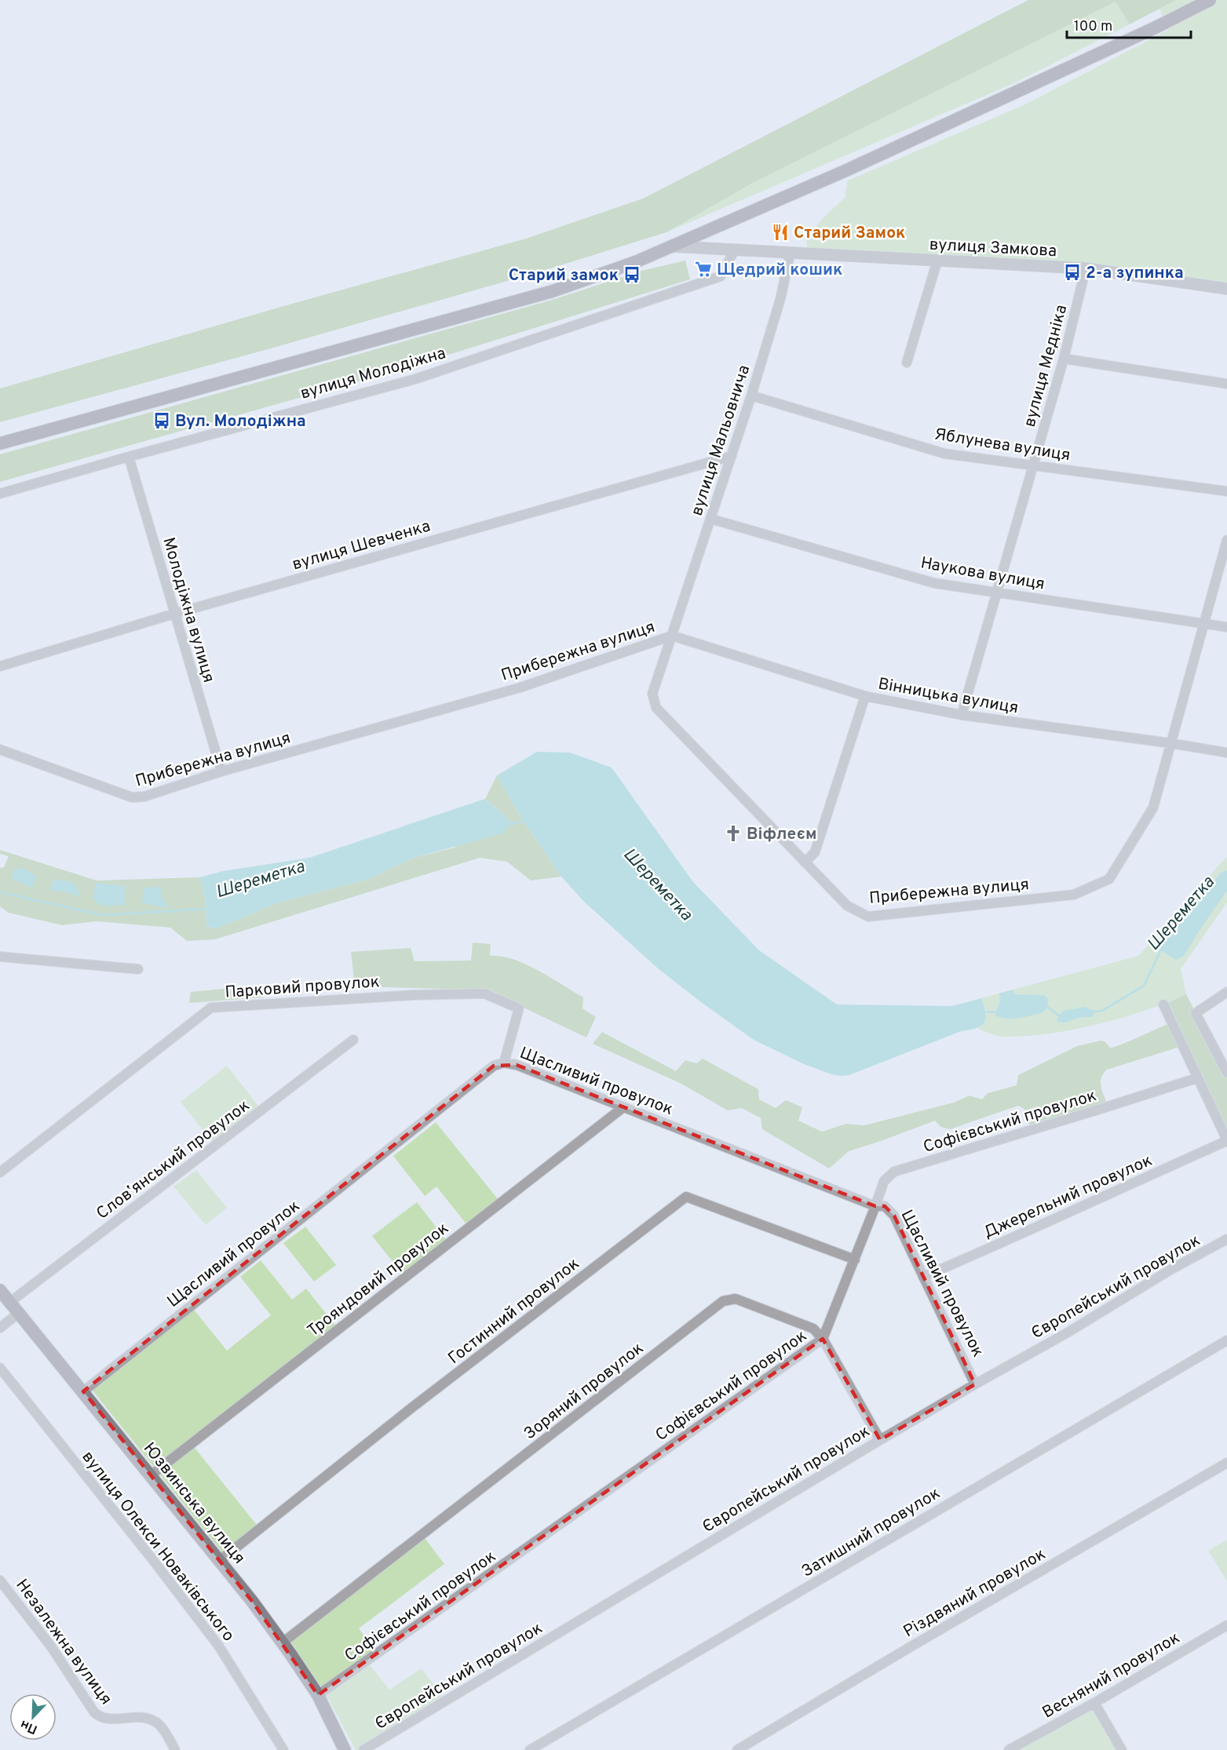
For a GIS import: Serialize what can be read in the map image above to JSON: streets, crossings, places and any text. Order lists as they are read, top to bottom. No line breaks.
{"streets":{"main road":["Юзвинська вулиця"],"street":["вулиця Замкова","вулиця Медніка","вулиця Молодіжна","вулиця Мальовнича","Яблунева вулиця","вулиця Шевченка","Наукова вулиця","Молодіжна вулиця","Прибережна вулиця","Вінницька вулиця","Парковий провулок","Щасливий провулок","Софієвський провулок","Словʼянський провулок","Джерельний провулок","Трояндовий провулок","Європейський провулок","Гостинний провулок","Зоряний провулок","Затишний провулок","вулиця Олекси Новаківського","Різдвяний провулок","Незалежна вулиця","Весняний провулок"]},"crossings":[["вулиця Замкова","вулиця Медніка"],["вулиця Замкова","вулиця Молодіжна"],["вулиця Замкова","вулиця Мальовнича"],["вулиця Медніка","Яблунева вулиця"],["вулиця Медніка","Наукова вулиця"],["вулиця Медніка","Вінницька вулиця"],["вулиця Молодіжна","Молодіжна вулиця"],["вулиця Мальовнича","Яблунева вулиця"],["вулиця Мальовнича","вулиця Шевченка"],["вулиця Мальовнича","Наукова вулиця"],["вулиця Мальовнича","Прибережна вулиця"],["вулиця Мальовнича","Вінницька вулиця"],["вулиця Шевченка","Молодіжна вулиця"],["Наукова вулиця","Прибережна вулиця"],["Молодіжна вулиця","Прибережна вулиця"],["Прибережна вулиця","Вінницька вулиця"],["Парковий провулок","Щасливий провулок"],["Щасливий провулок","Софієвський провулок"],["Щасливий провулок","Джерельний провулок"],["Щасливий провулок","Трояндовий провулок"],["Щасливий провулок","Європейський провулок"],["Щасливий провулок","Юзвинська вулиця"],["Софієвський провулок","Гостинний провулок"],["Софієвський провулок","Зоряний провулок"],["Софієвський провулок","Юзвинська вулиця"],["Словʼянський провулок","Юзвинська вулиця"],["Трояндовий провулок","Юзвинська вулиця"],["Європейський провулок","Зоряний провулок"],["Гостинний провулок","Юзвинська вулиця"],["Зоряний провулок","Юзвинська вулиця"]],"water":["Шереметка"],"places":{"restaurant":["Старий Замок"],"supermarket":["Щедрий кошик"],"bus stop":["2-а зупинка","Старий замок","Вул. Молодіжна"],"church":["Віфлеєм"]},"scale_bar":"100 m","north":"bottom left"}
